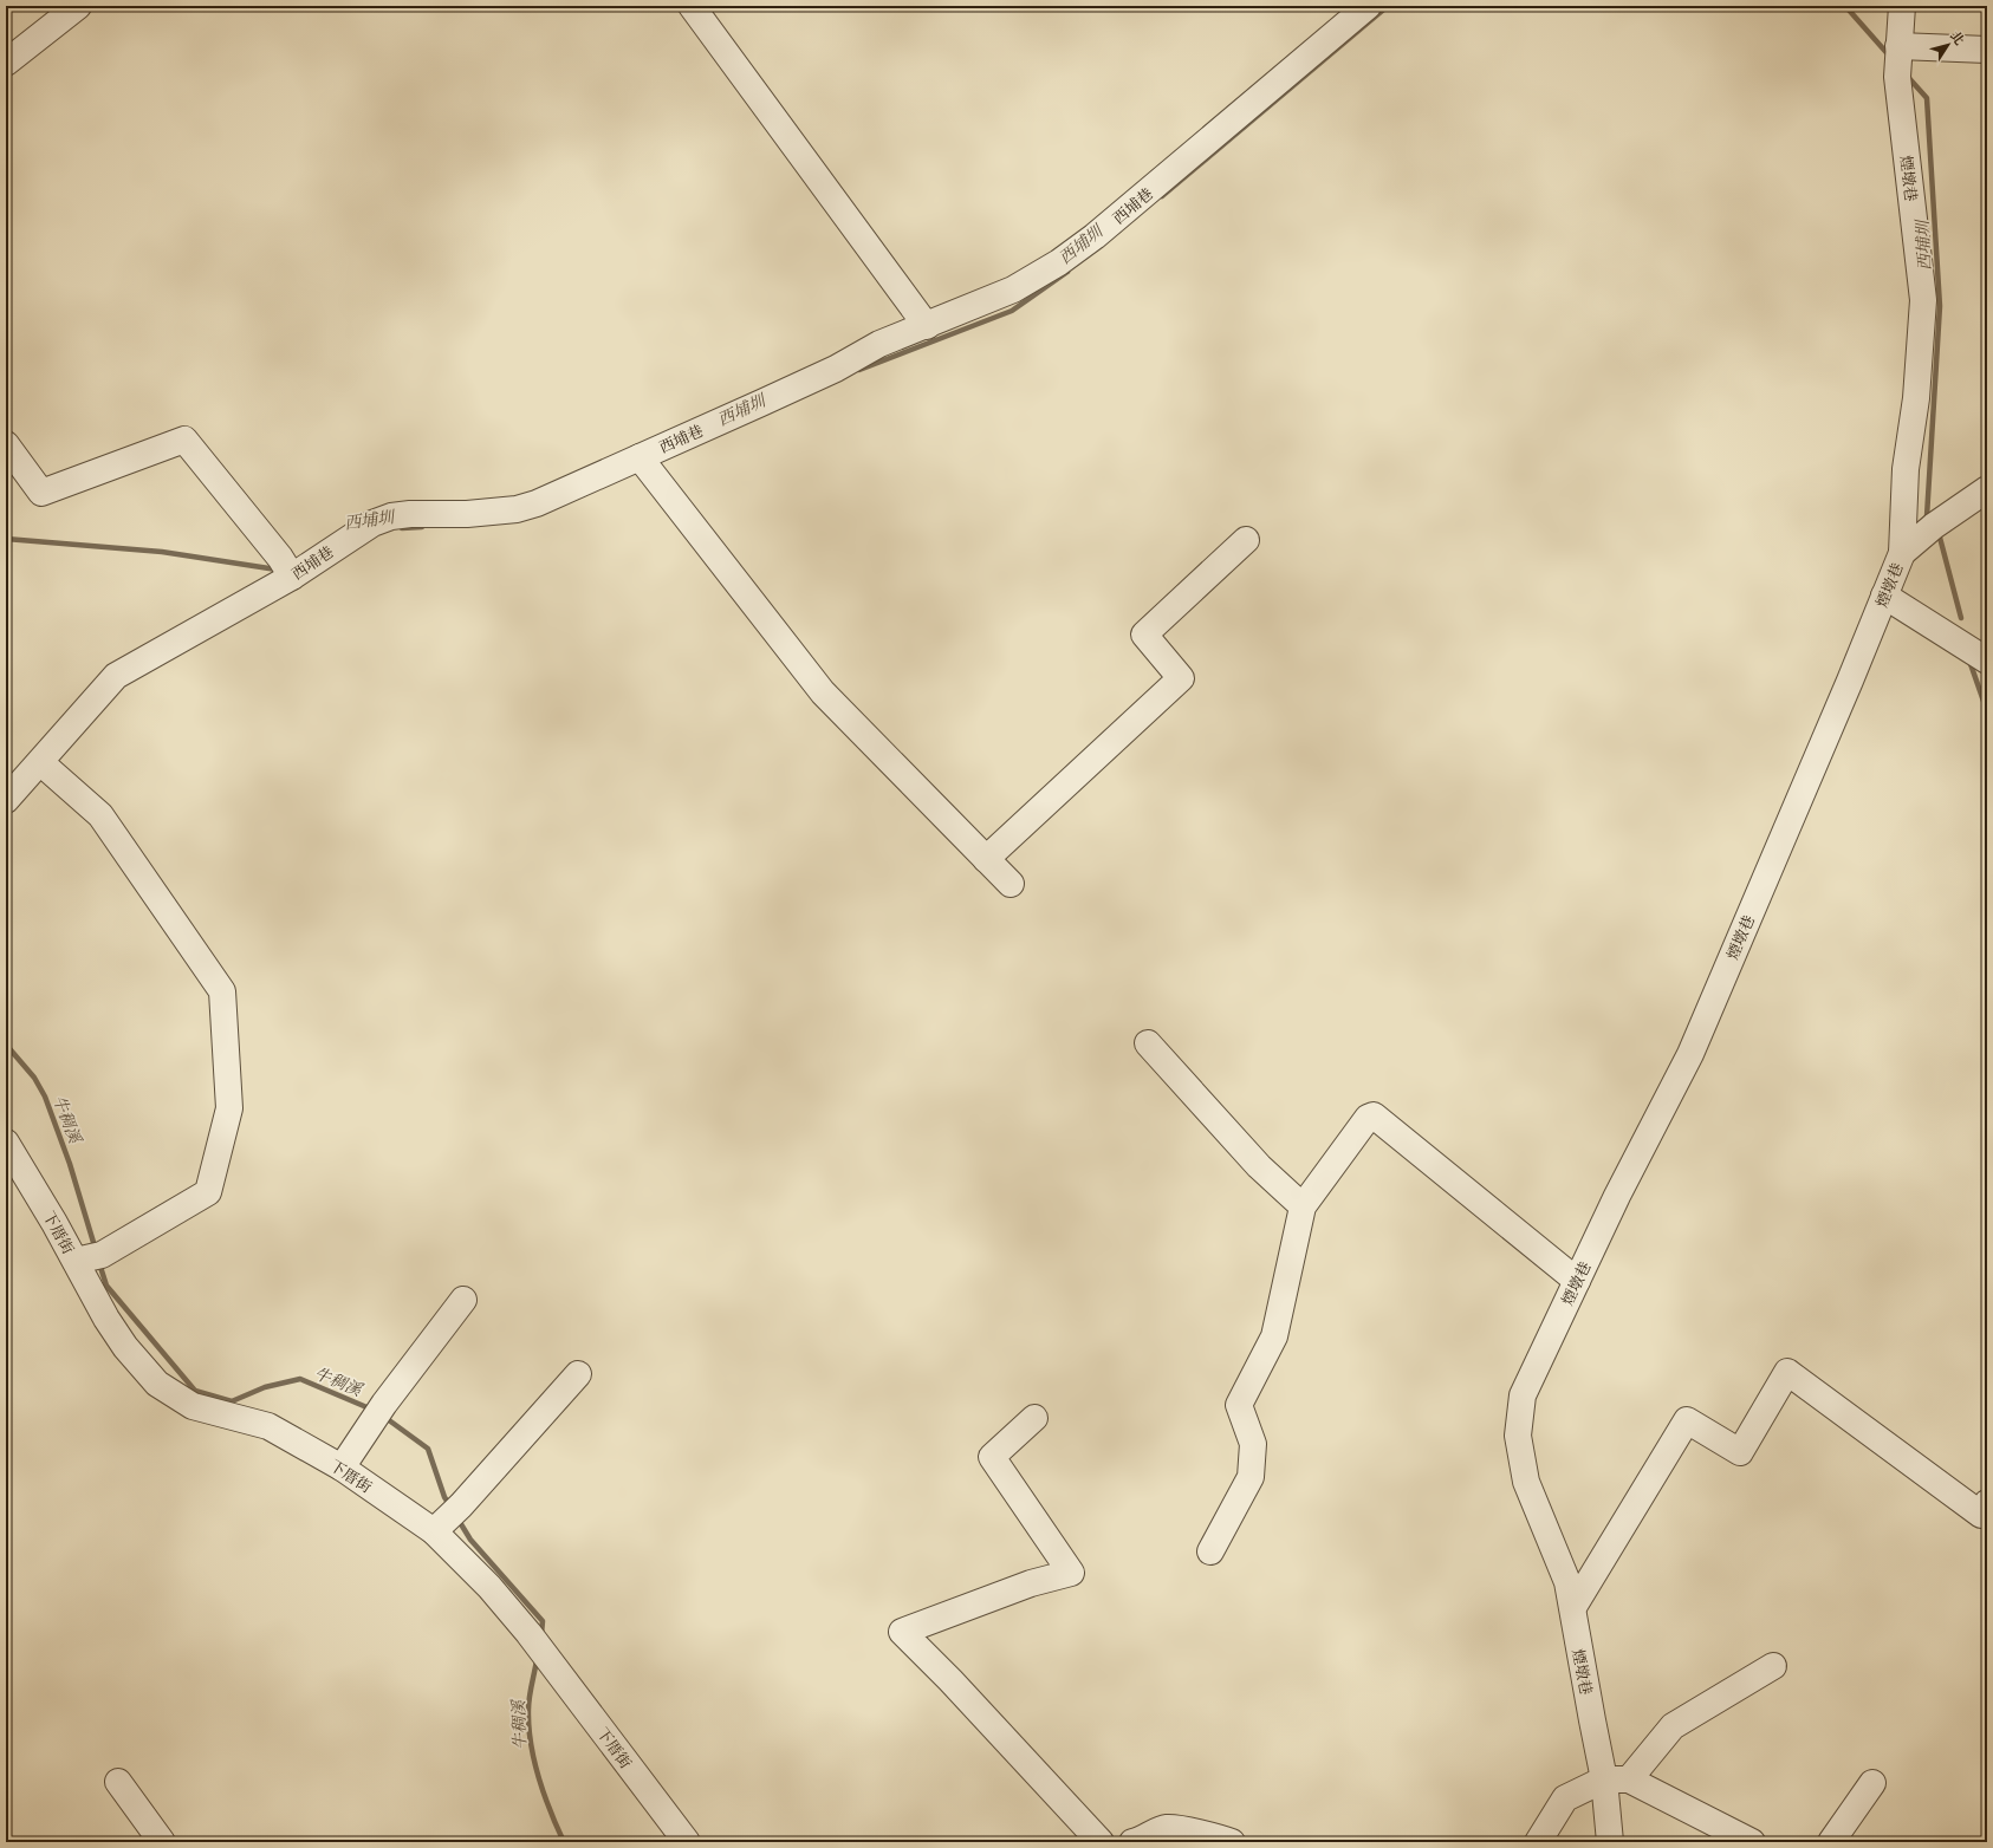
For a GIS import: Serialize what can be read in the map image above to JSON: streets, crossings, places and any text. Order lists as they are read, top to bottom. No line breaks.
{"streets":{"street":["煙墩巷","西埔巷","下厝街"]},"water":["西埔圳","牛稠溪"],"north":"top right"}
